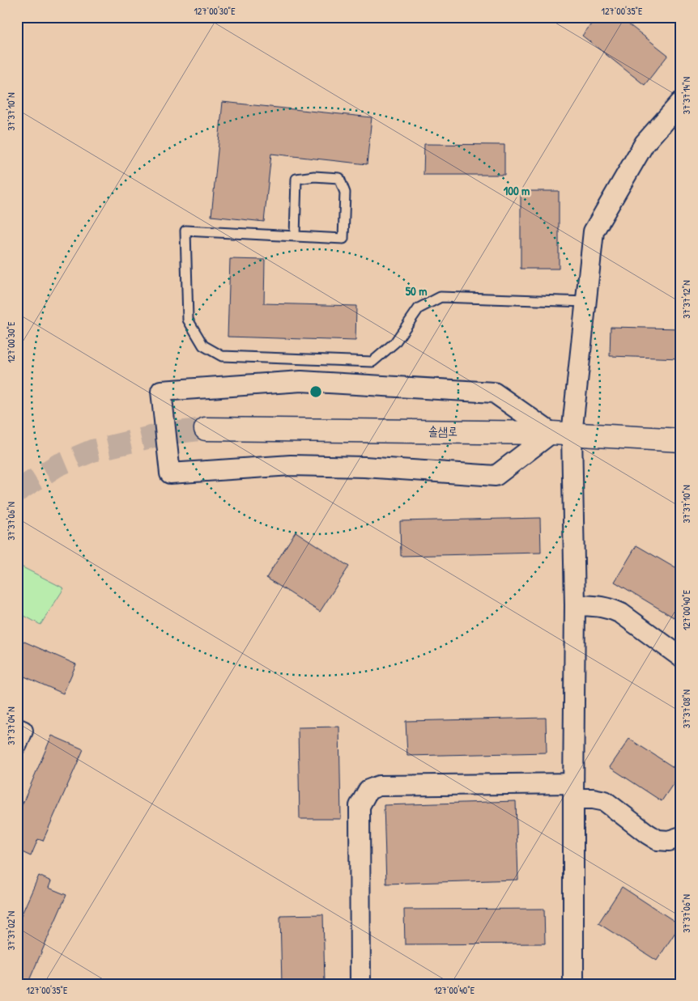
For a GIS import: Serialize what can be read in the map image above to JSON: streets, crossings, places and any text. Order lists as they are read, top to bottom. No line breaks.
{"streets":{"main road":["솔샘로"]},"coordinates":["127°00'30\"E","127°00'35\"E","37°37'14\"N","37°37'10\"N","37°37'12\"N","37°37'06\"N","127°00'40\"E","37°37'08\"N","37°37'04\"N","37°37'02\"N"],"rings":["100 m","50 m"]}
